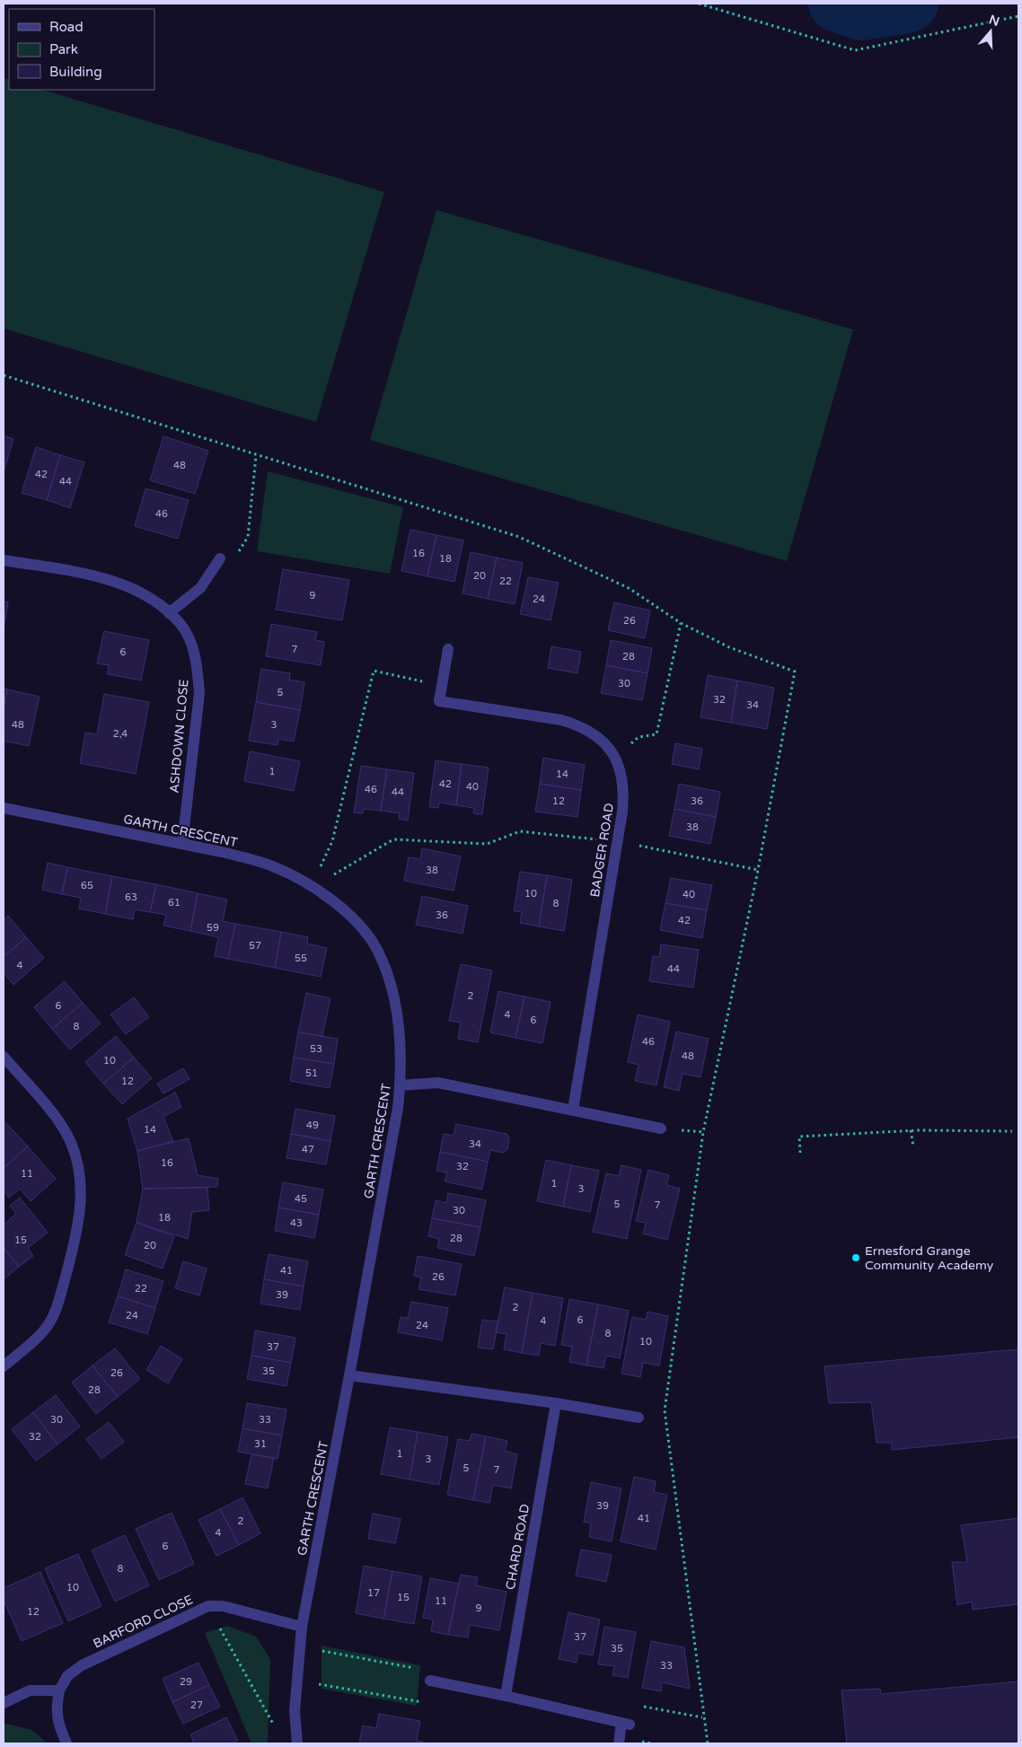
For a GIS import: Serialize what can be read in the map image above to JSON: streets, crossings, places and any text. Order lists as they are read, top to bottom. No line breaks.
{"streets":{"street":["ASHDOWN CLOSE","GARTH CRESCENT","BADGER ROAD","CHARD ROAD","BARFORD CLOSE"]},"crossings":[["ASHDOWN CLOSE","GARTH CRESCENT"],["GARTH CRESCENT","BARFORD CLOSE"]],"places":["Ernesford Grange Community Academy"],"house_numbers":["48","42","44","46","16","18","20","22","9","24","26","7","6","28","30","5","32","34","48","3","2,4","1","14","42","40","46","44","12","36","38","38","65","10","40","63","61","8","36","42","59","57","55","4","44","2","6","4","6","8","46","53","48","10","51","12","49","14","34","47","16","32","11","1","3","45","5","7","30","18","43","28","15","20","41","26","22","39","2","24","6","4","24","8","10","37","35","26","28","30","33","32","31","1","3","5","7","39","41","2","4","6","8","10","17","15","11","9","12","37","35","33","29","27"],"legend":["Road","Park","Building"],"north":"top"}
